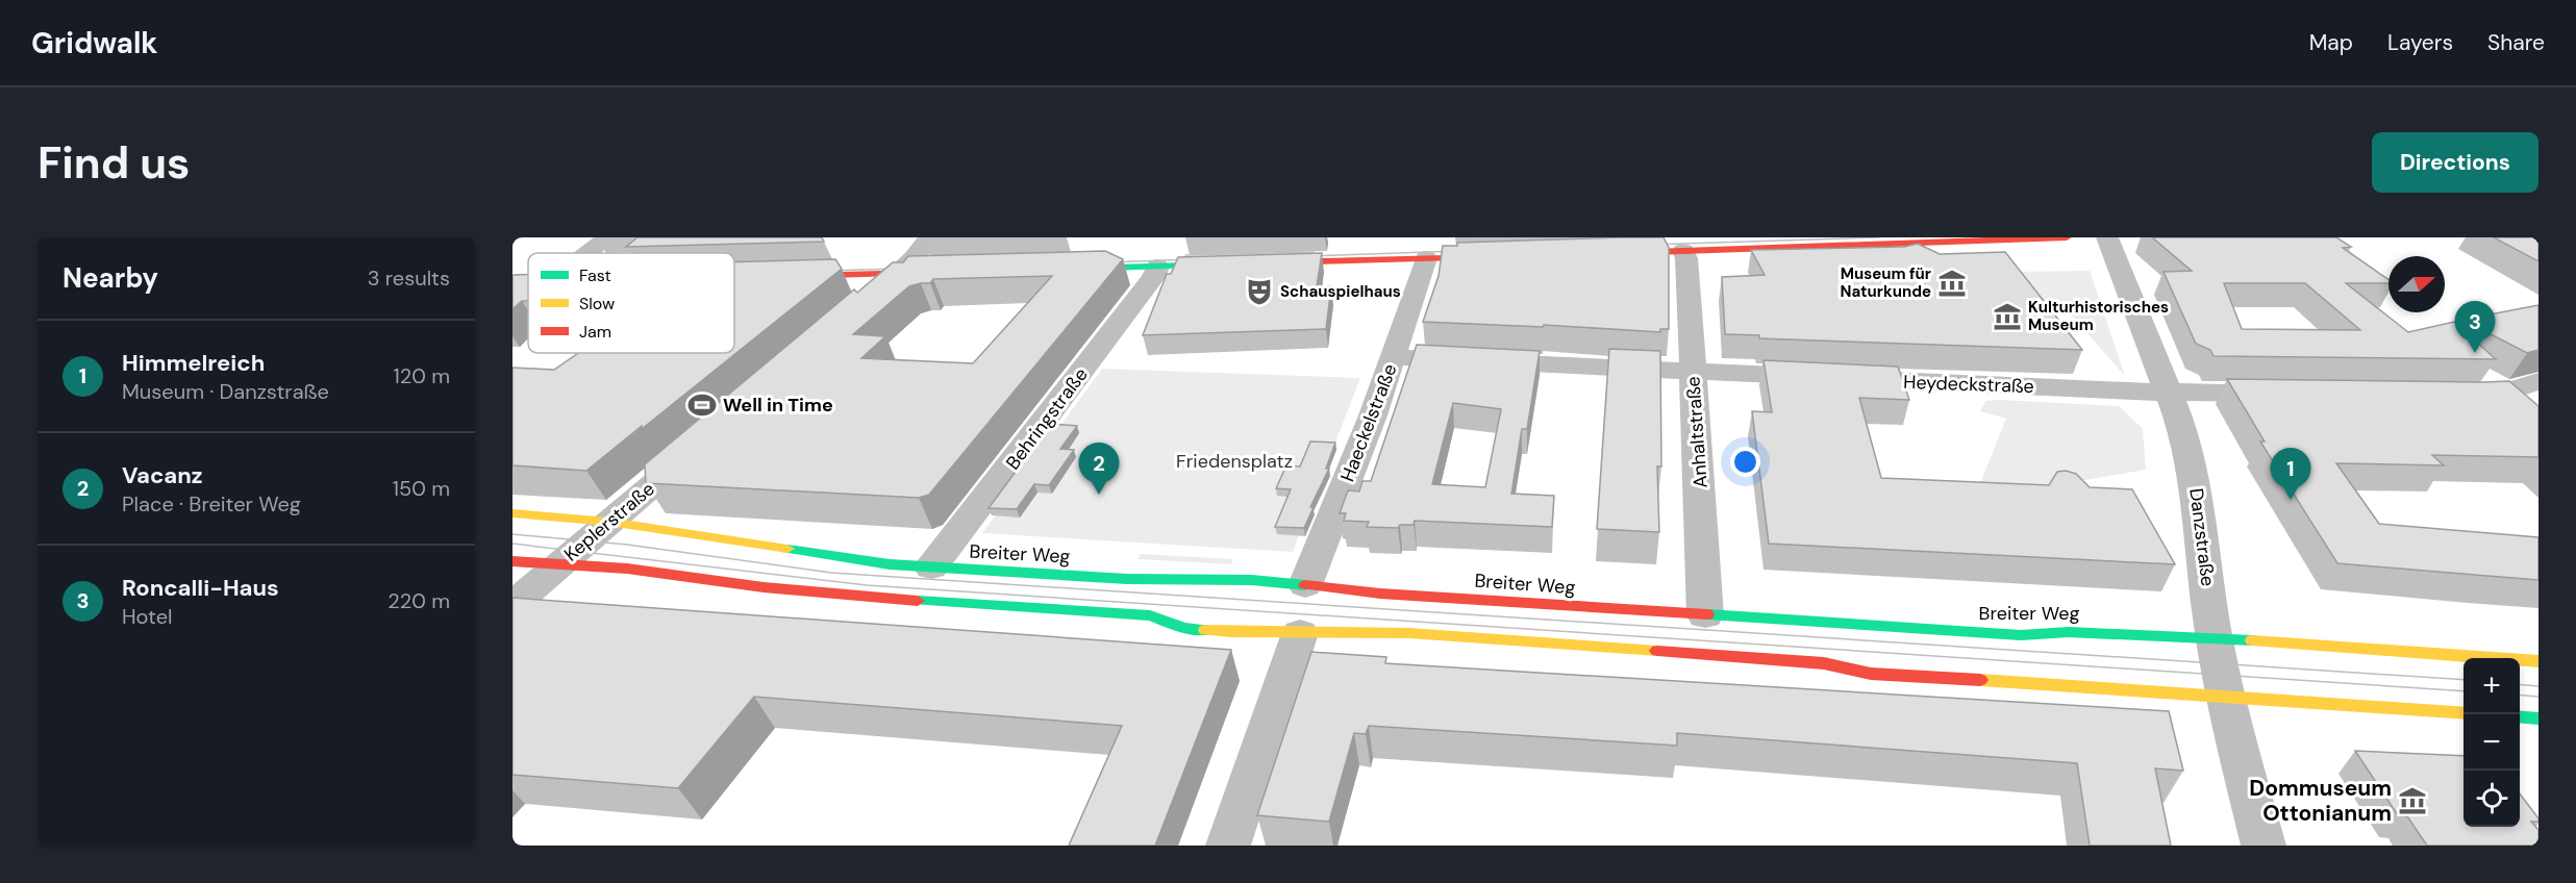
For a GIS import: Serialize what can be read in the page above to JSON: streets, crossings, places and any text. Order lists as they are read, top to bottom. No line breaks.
{"streets":{"street":["Heydeckstraße","Behringstraße","Haeckelstraße","Anhaltstraße","Keplerstraße","Danzstraße","Breiter Weg"]},"crossings":[["Heydeckstraße","Haeckelstraße"],["Heydeckstraße","Anhaltstraße"],["Heydeckstraße","Danzstraße"],["Behringstraße","Breiter Weg"],["Haeckelstraße","Breiter Weg"],["Anhaltstraße","Breiter Weg"],["Keplerstraße","Breiter Weg"],["Danzstraße","Breiter Weg"]],"parks":["Friedensplatz"],"places":{"museum":["Museum für Naturkunde","Kulturhistorisches Museum","Dommuseum Ottonianum"],"theatre":["Schauspielhaus"],"sports":["Well in Time"]},"legend":["Fast","Slow","Jam"],"north":"right","page":{"header":"Gridwalk","nav":["Map","Layers","Share"],"buttons":"Directions","title":"Find us","heading":["Nearby","3 results"],"pins":["3","2","1"],"list":[{"mark":"1","name":"Himmelreich","note":"Museum · Danzstraße","value":"120 m"},{"mark":"2","name":"Vacanz","note":"Place · Breiter Weg","value":"150 m"},{"mark":"3","name":"Roncalli-Haus","note":"Hotel","value":"220 m"}],"map_buttons":["+","−"]}}
